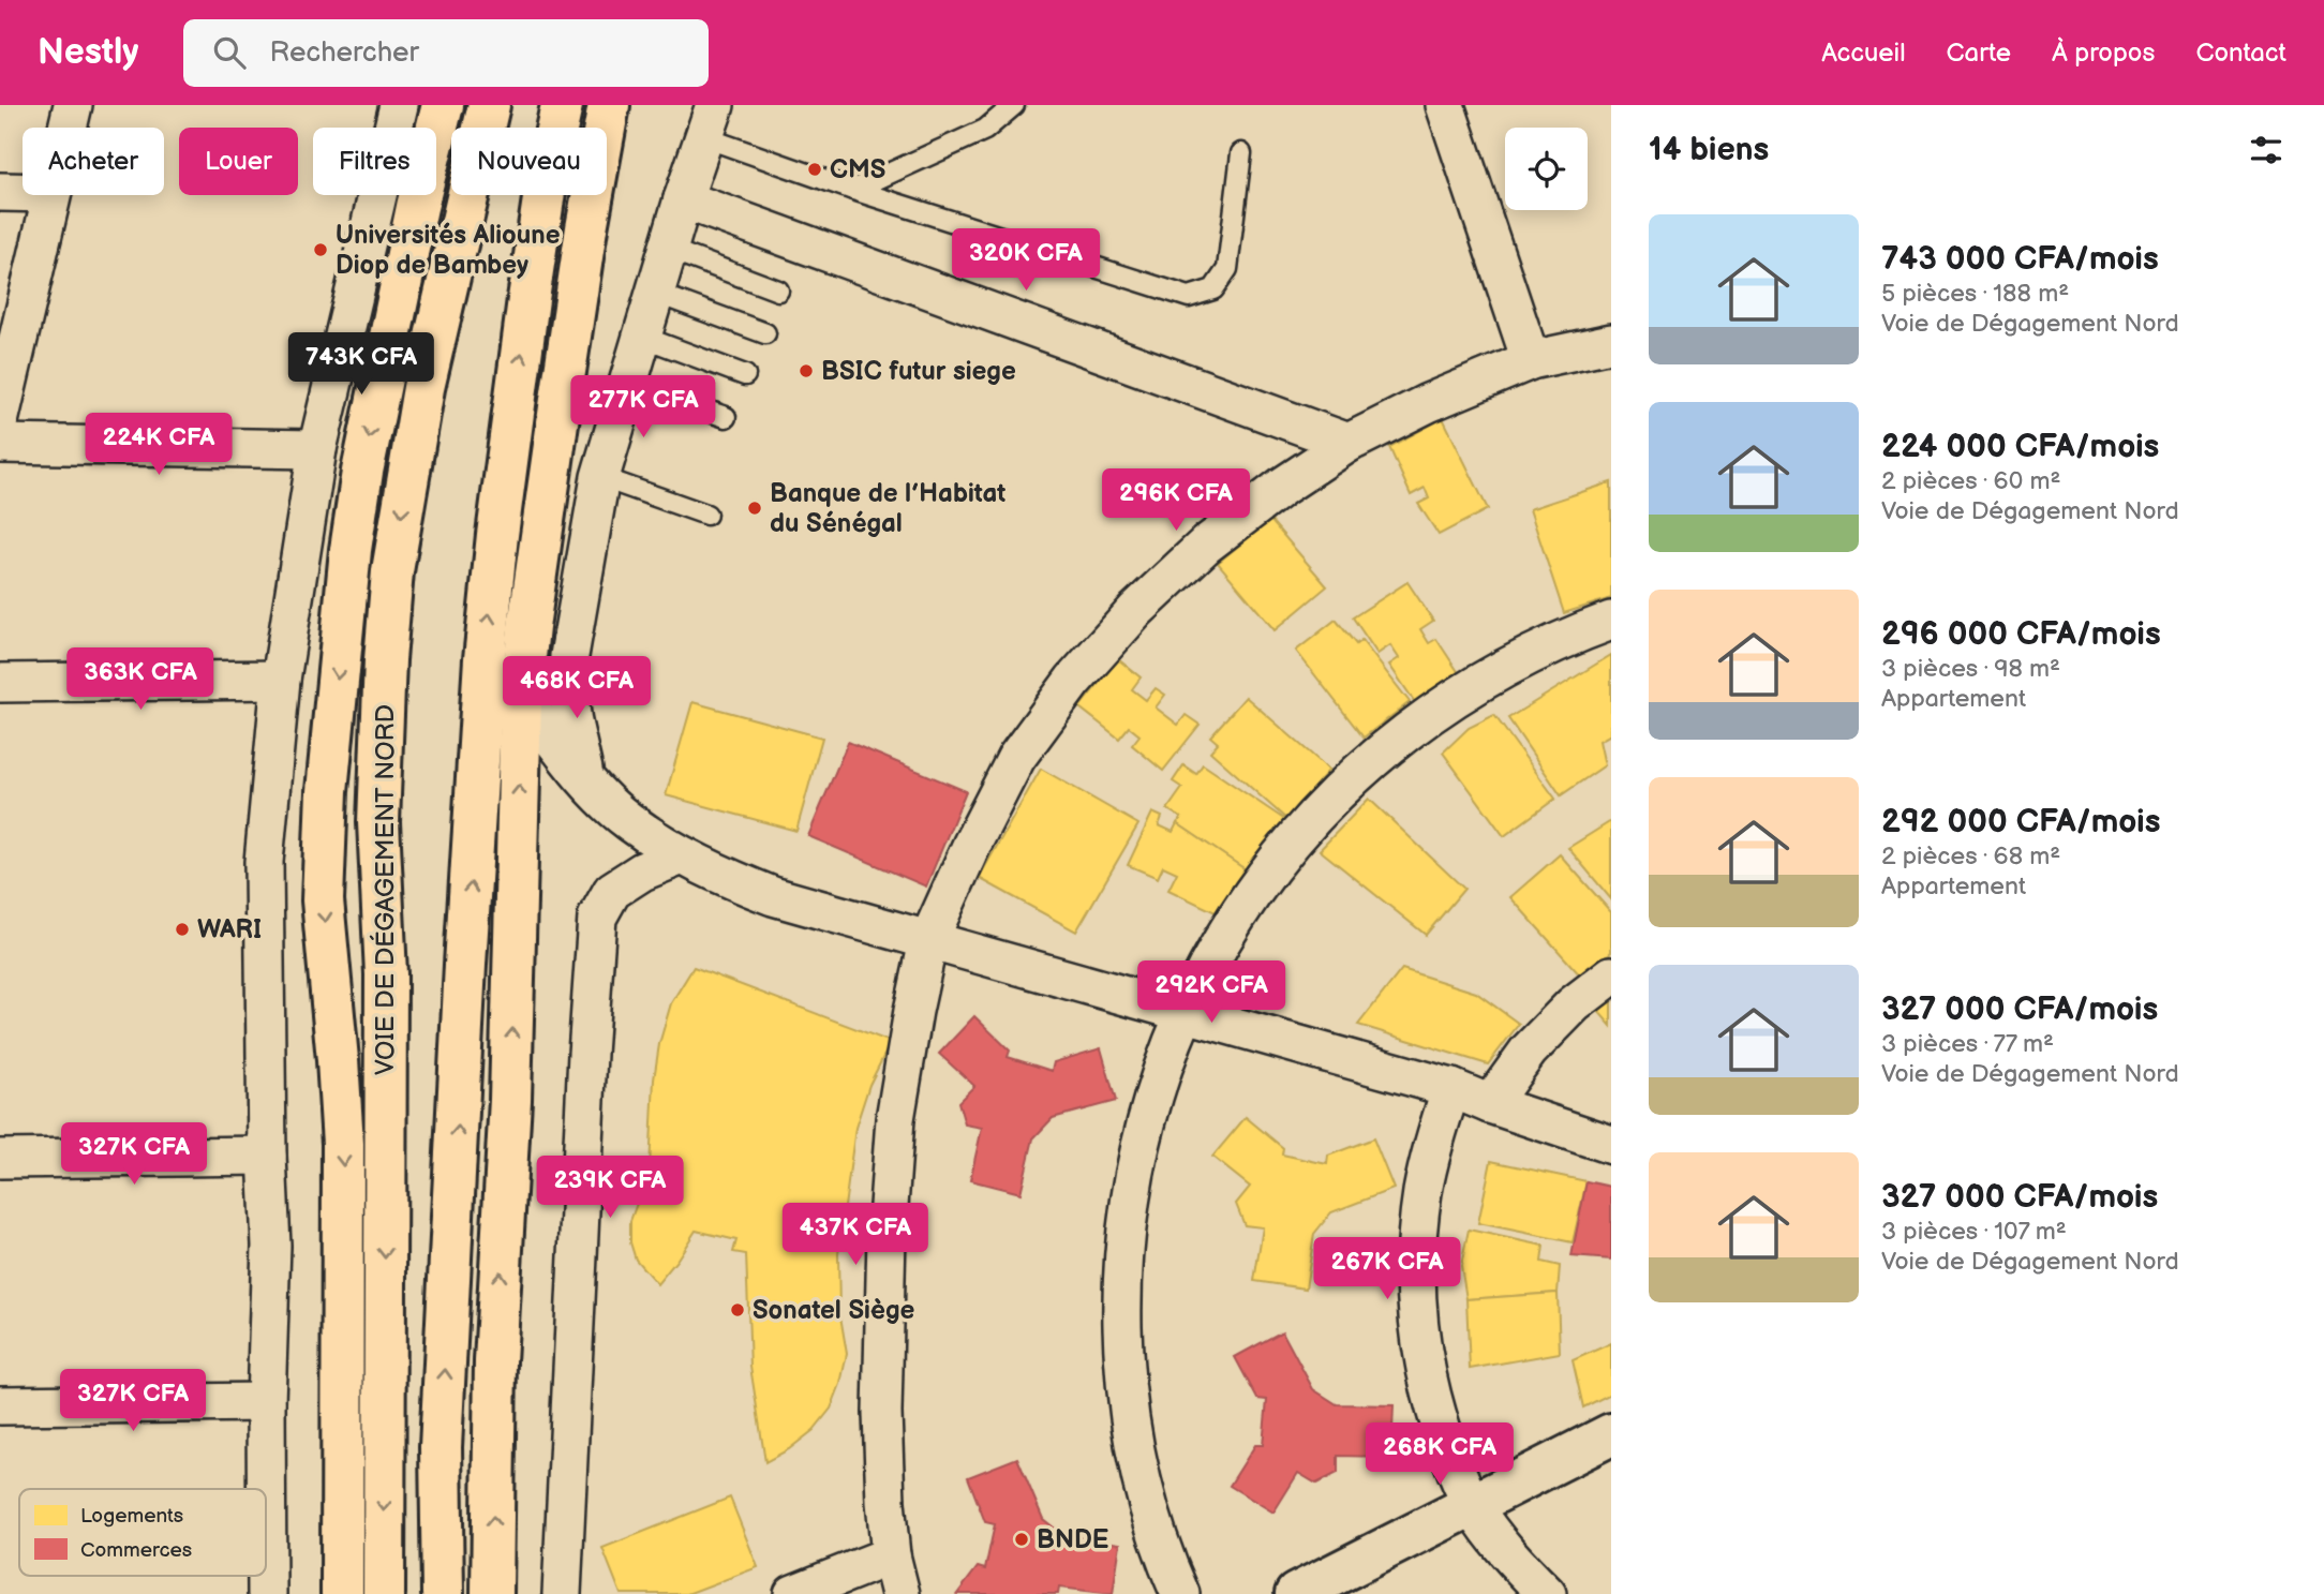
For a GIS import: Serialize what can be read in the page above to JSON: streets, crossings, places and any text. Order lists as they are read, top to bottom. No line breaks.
{"streets":{"highway":["VOIE DE DÉGAGEMENT NORD"]},"places":["CMS","Universités Alioune Diop de Bambey","BSIC futur siege","Banque de l’Habitat du Sénégal","WARI","Sonatel Siège","BNDE"],"legend":["Logements","Commerces"],"page":{"header":"Nestly","search":"Rechercher","nav":["Accueil","Carte","À propos","Contact"],"heading":"14 biens","chip":["Acheter","Louer","Filtres","Nouveau"],"list":[{"name":"743 000 CFA/mois","note":"5 pièces · 188 m² · Voie de Dégagement Nord"},{"name":"224 000 CFA/mois","note":"2 pièces · 60 m² · Voie de Dégagement Nord"},{"name":"296 000 CFA/mois","note":"3 pièces · 98 m² · Appartement"},{"name":"292 000 CFA/mois","note":"2 pièces · 68 m² · Appartement"},{"name":"327 000 CFA/mois","note":"3 pièces · 77 m² · Voie de Dégagement Nord"},{"name":"327 000 CFA/mois","note":"3 pièces · 107 m² · Voie de Dégagement Nord"}],"price":["320K CFA","743K CFA","277K CFA","224K CFA","296K CFA","363K CFA","468K CFA","292K CFA","327K CFA","239K CFA","437K CFA","267K CFA","327K CFA","268K CFA"]}}
